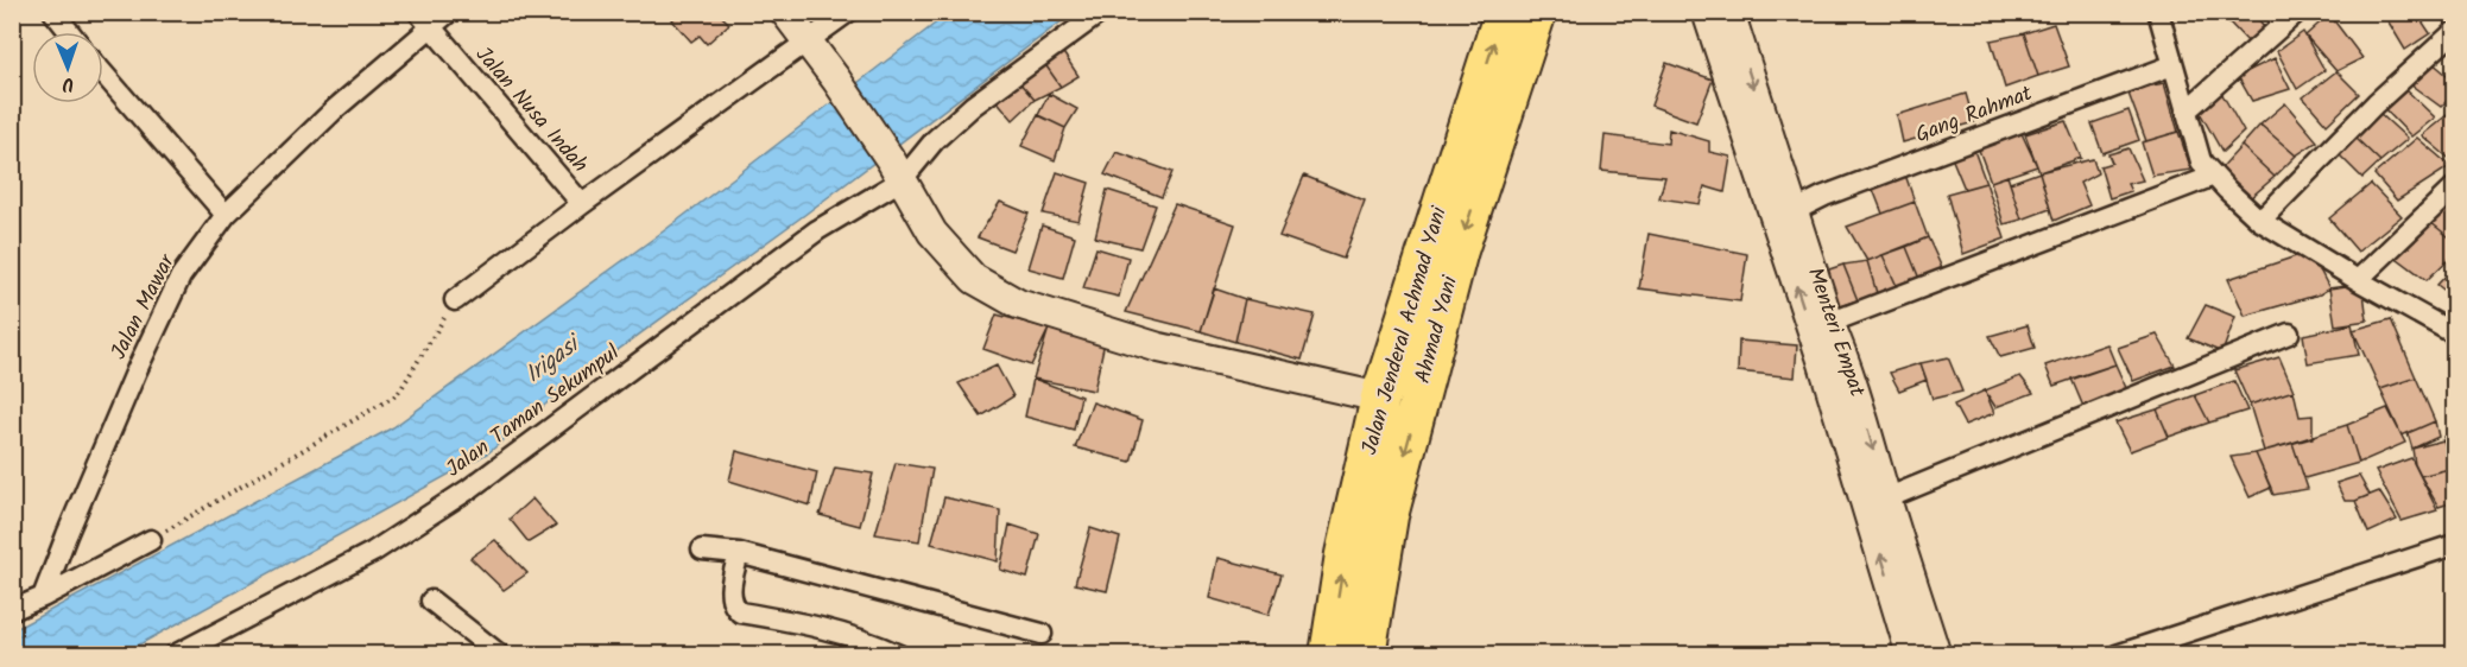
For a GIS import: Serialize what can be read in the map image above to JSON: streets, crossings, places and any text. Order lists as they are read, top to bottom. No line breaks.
{"streets":{"highway":["Ahmad Yani","Jalan Jenderal Achmad Yani"],"street":["Jalan Nusa Indah","Gang Rahmat","Jalan Mawar","Menteri Empat","Jalan Taman Sekumpul"]},"crossings":[["Jalan Nusa Indah","Jalan Mawar"],["Gang Rahmat","Menteri Empat"],["Ahmad Yani","Jalan Jenderal Achmad Yani"]],"one_way":["Ahmad Yani","Jalan Jenderal Achmad Yani"],"water":["Irigasi"],"north":"bottom"}
